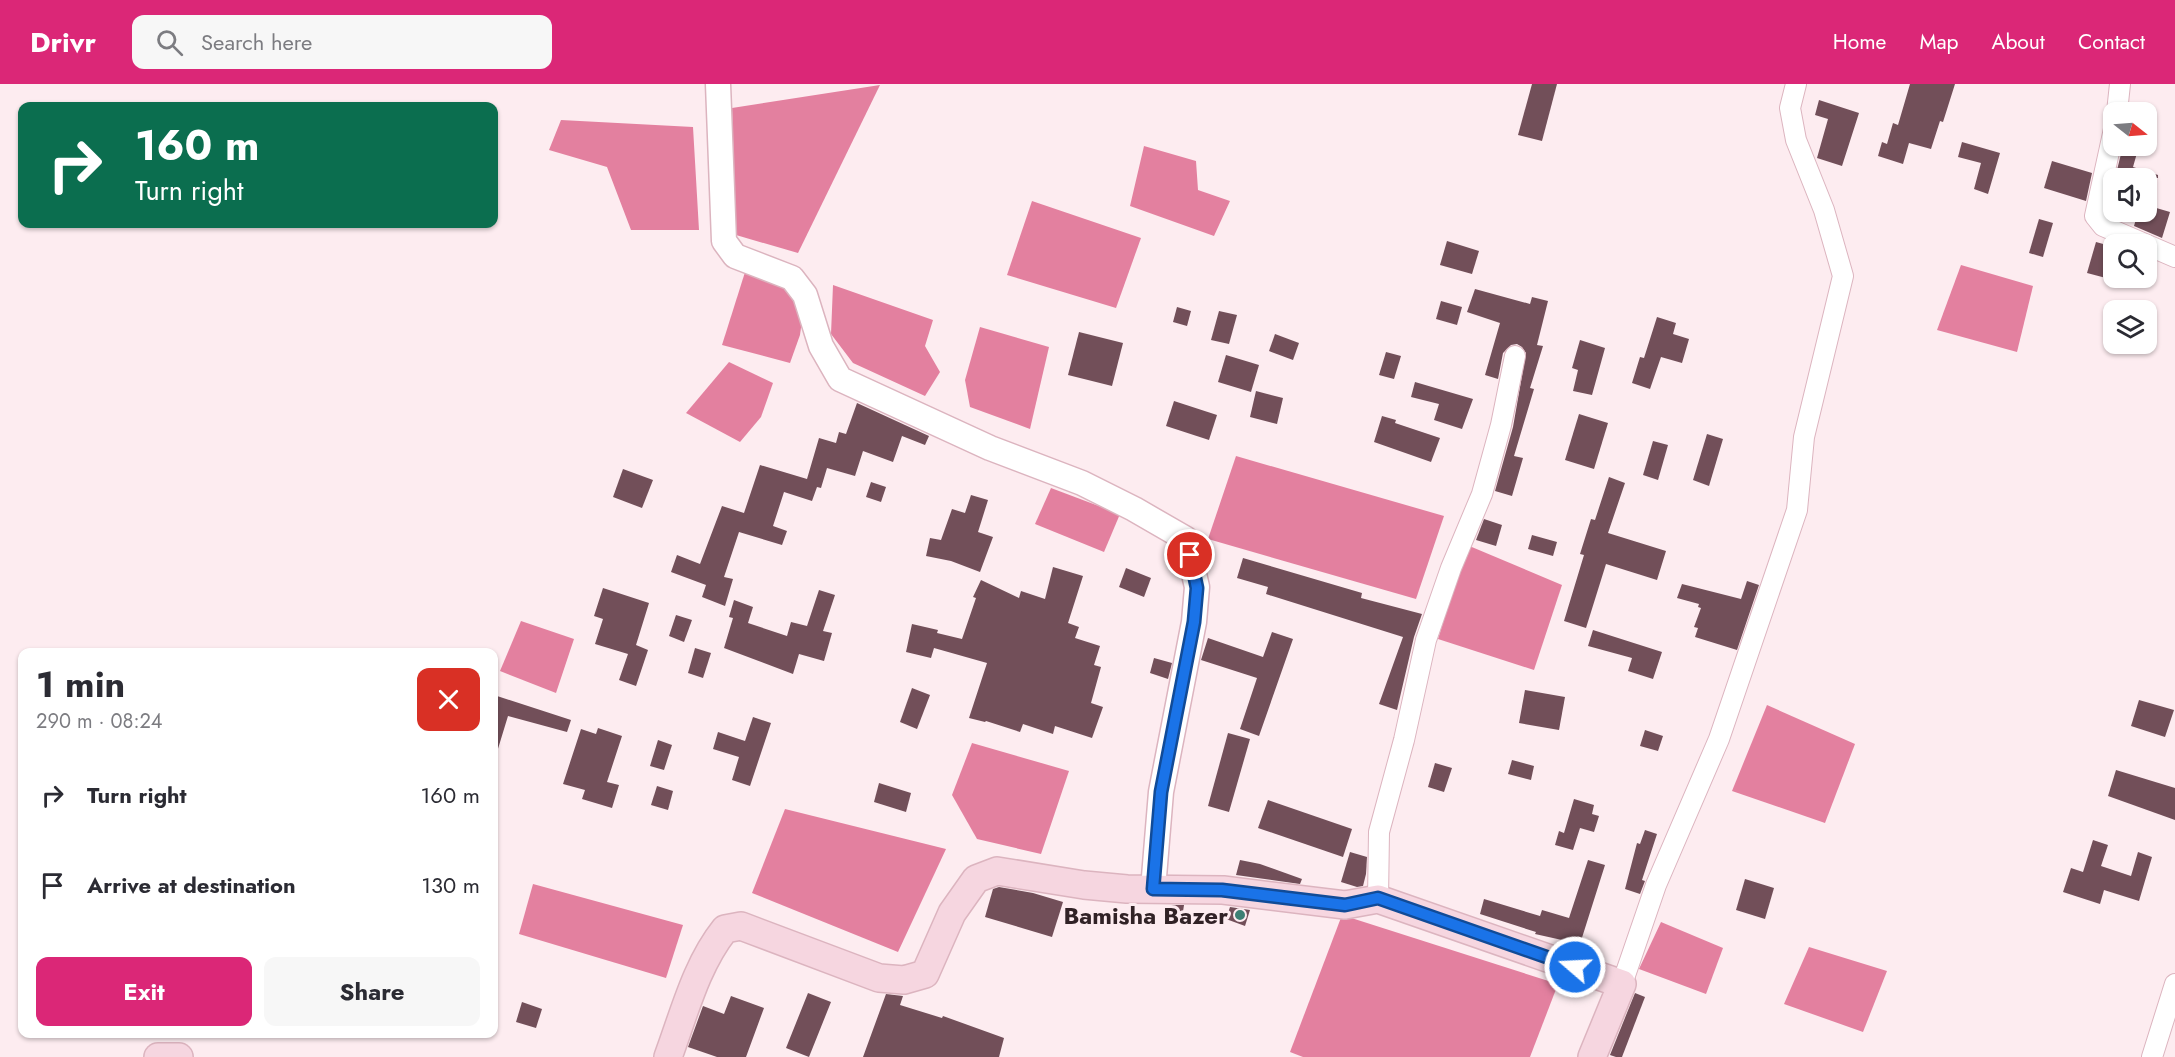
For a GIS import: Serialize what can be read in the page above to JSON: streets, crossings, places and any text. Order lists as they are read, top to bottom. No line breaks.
{"places":["Bamisha Bazer"],"north":"right","page":{"header":"Drivr","search":"Search here","nav":["Home","Map","About","Contact"],"turn":["160 m","Turn right"],"heading":["1 min","290 m · 08:24"],"list":[{"name":"Turn right","value":"160 m"},{"name":"Arrive at destination","value":"130 m"}],"buttons":["Exit","Share"]}}
